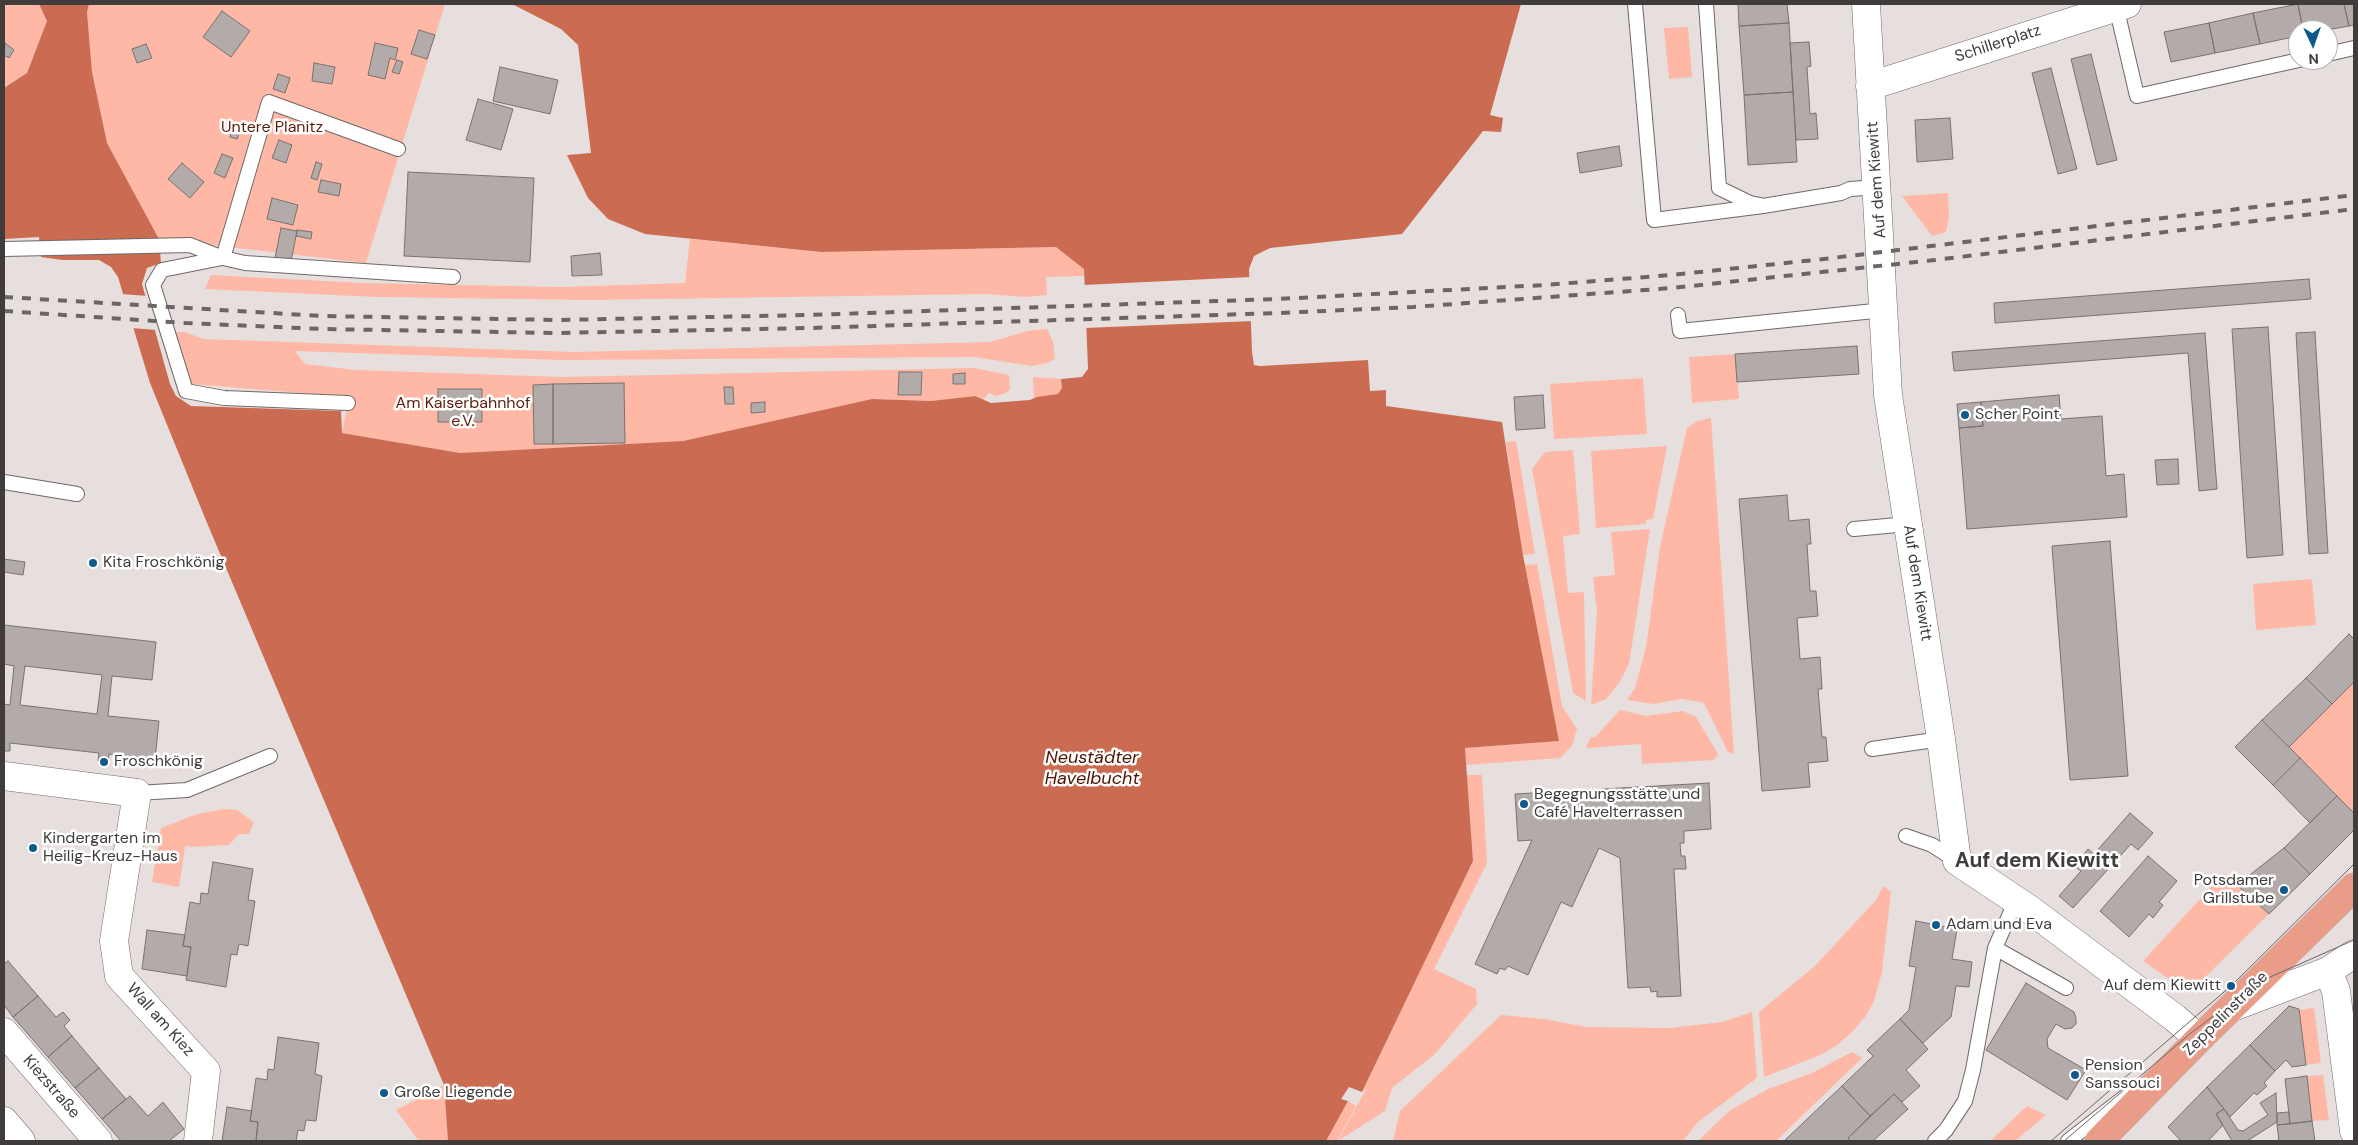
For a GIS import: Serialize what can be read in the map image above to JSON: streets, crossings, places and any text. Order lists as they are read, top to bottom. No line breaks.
{"streets":{"main road":["Zeppelinstraße"],"street":["Schillerplatz","Auf dem Kiewitt","Wall am Kiez","Kiezstraße"]},"crossings":[["Schillerplatz","Auf dem Kiewitt"]],"districts":["Auf dem Kiewitt"],"water":["Neustädter Havelbucht"],"parks":["Untere Planitz","Am Kaiserbahnhof e.V."],"places":["Scher Point","Kita Froschkönig","Froschkönig","Begegnungsstätte und Café Havelterrassen","Kindergarten im Heilig-Kreuz-Haus","Potsdamer Grillstube","Adam und Eva","Auf dem Kiewitt","Pension Sanssouci","Große Liegende"],"north":"bottom"}
